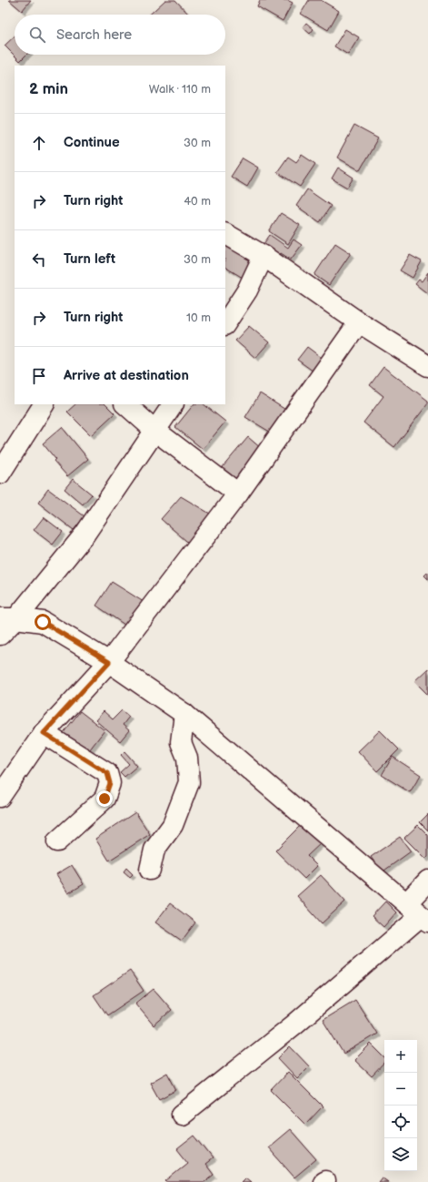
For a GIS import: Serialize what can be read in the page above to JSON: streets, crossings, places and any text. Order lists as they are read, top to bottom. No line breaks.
{"page":{"search":"Search here","heading":["2 min","Walk · 110 m"],"list":[["Continue","30 m"],["Turn right","40 m"],["Turn left","30 m"],["Turn right","10 m"],"Arrive at destination"],"map_buttons":["+","−"]}}
